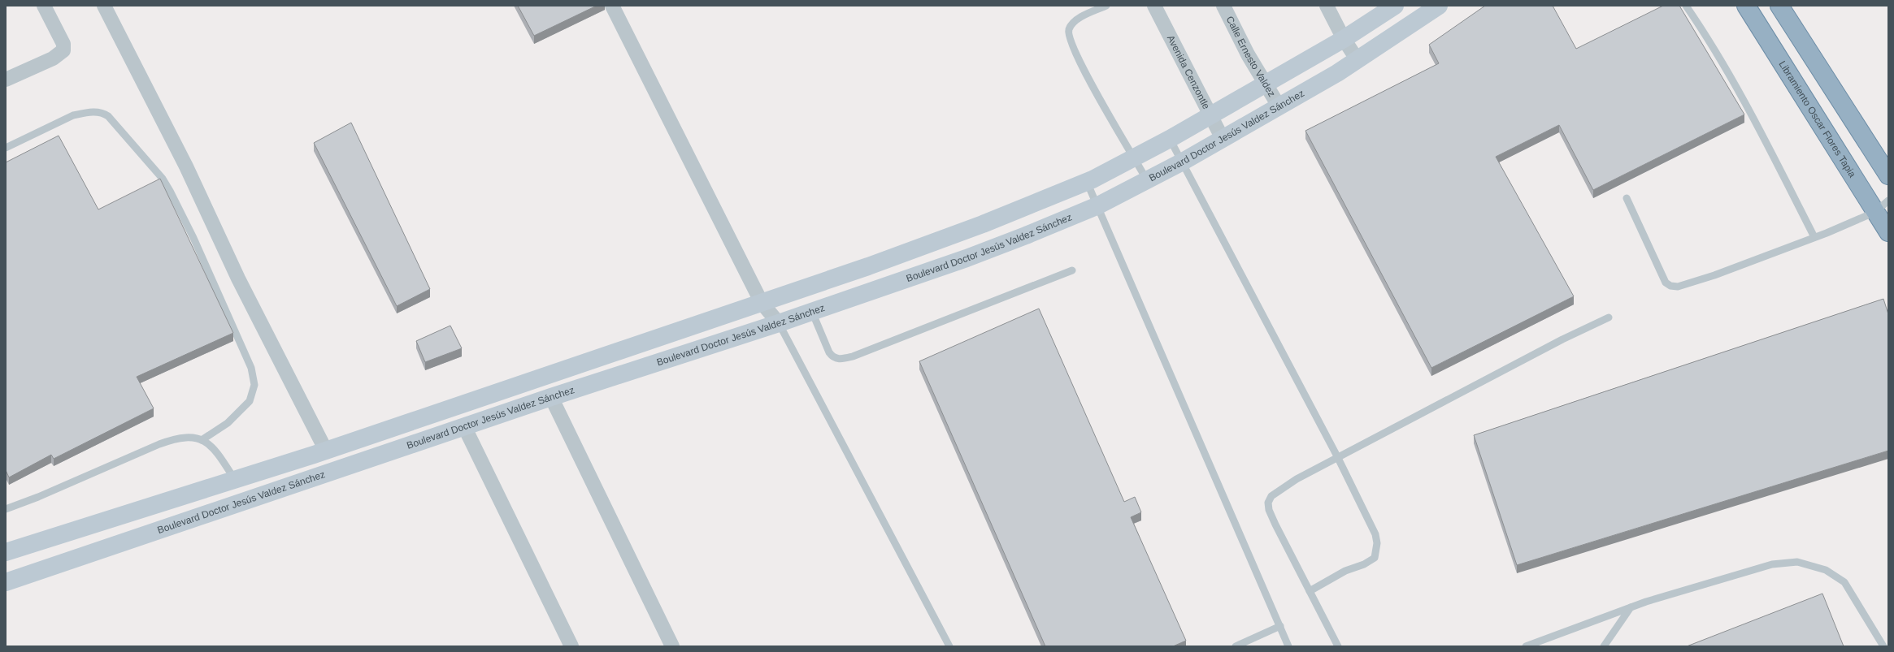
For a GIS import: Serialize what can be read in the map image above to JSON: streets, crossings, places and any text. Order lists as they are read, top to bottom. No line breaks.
{"streets":{"highway":["Libramiento Oscar Flores Tapia"],"main road":["Boulevard Doctor Jesús Valdez Sánchez"],"street":["Calle Ernesto Valdez","Avenida Cenzontle"]},"crossings":[["Calle Ernesto Valdez","Boulevard Doctor Jesús Valdez Sánchez"],["Avenida Cenzontle","Boulevard Doctor Jesús Valdez Sánchez"]]}
